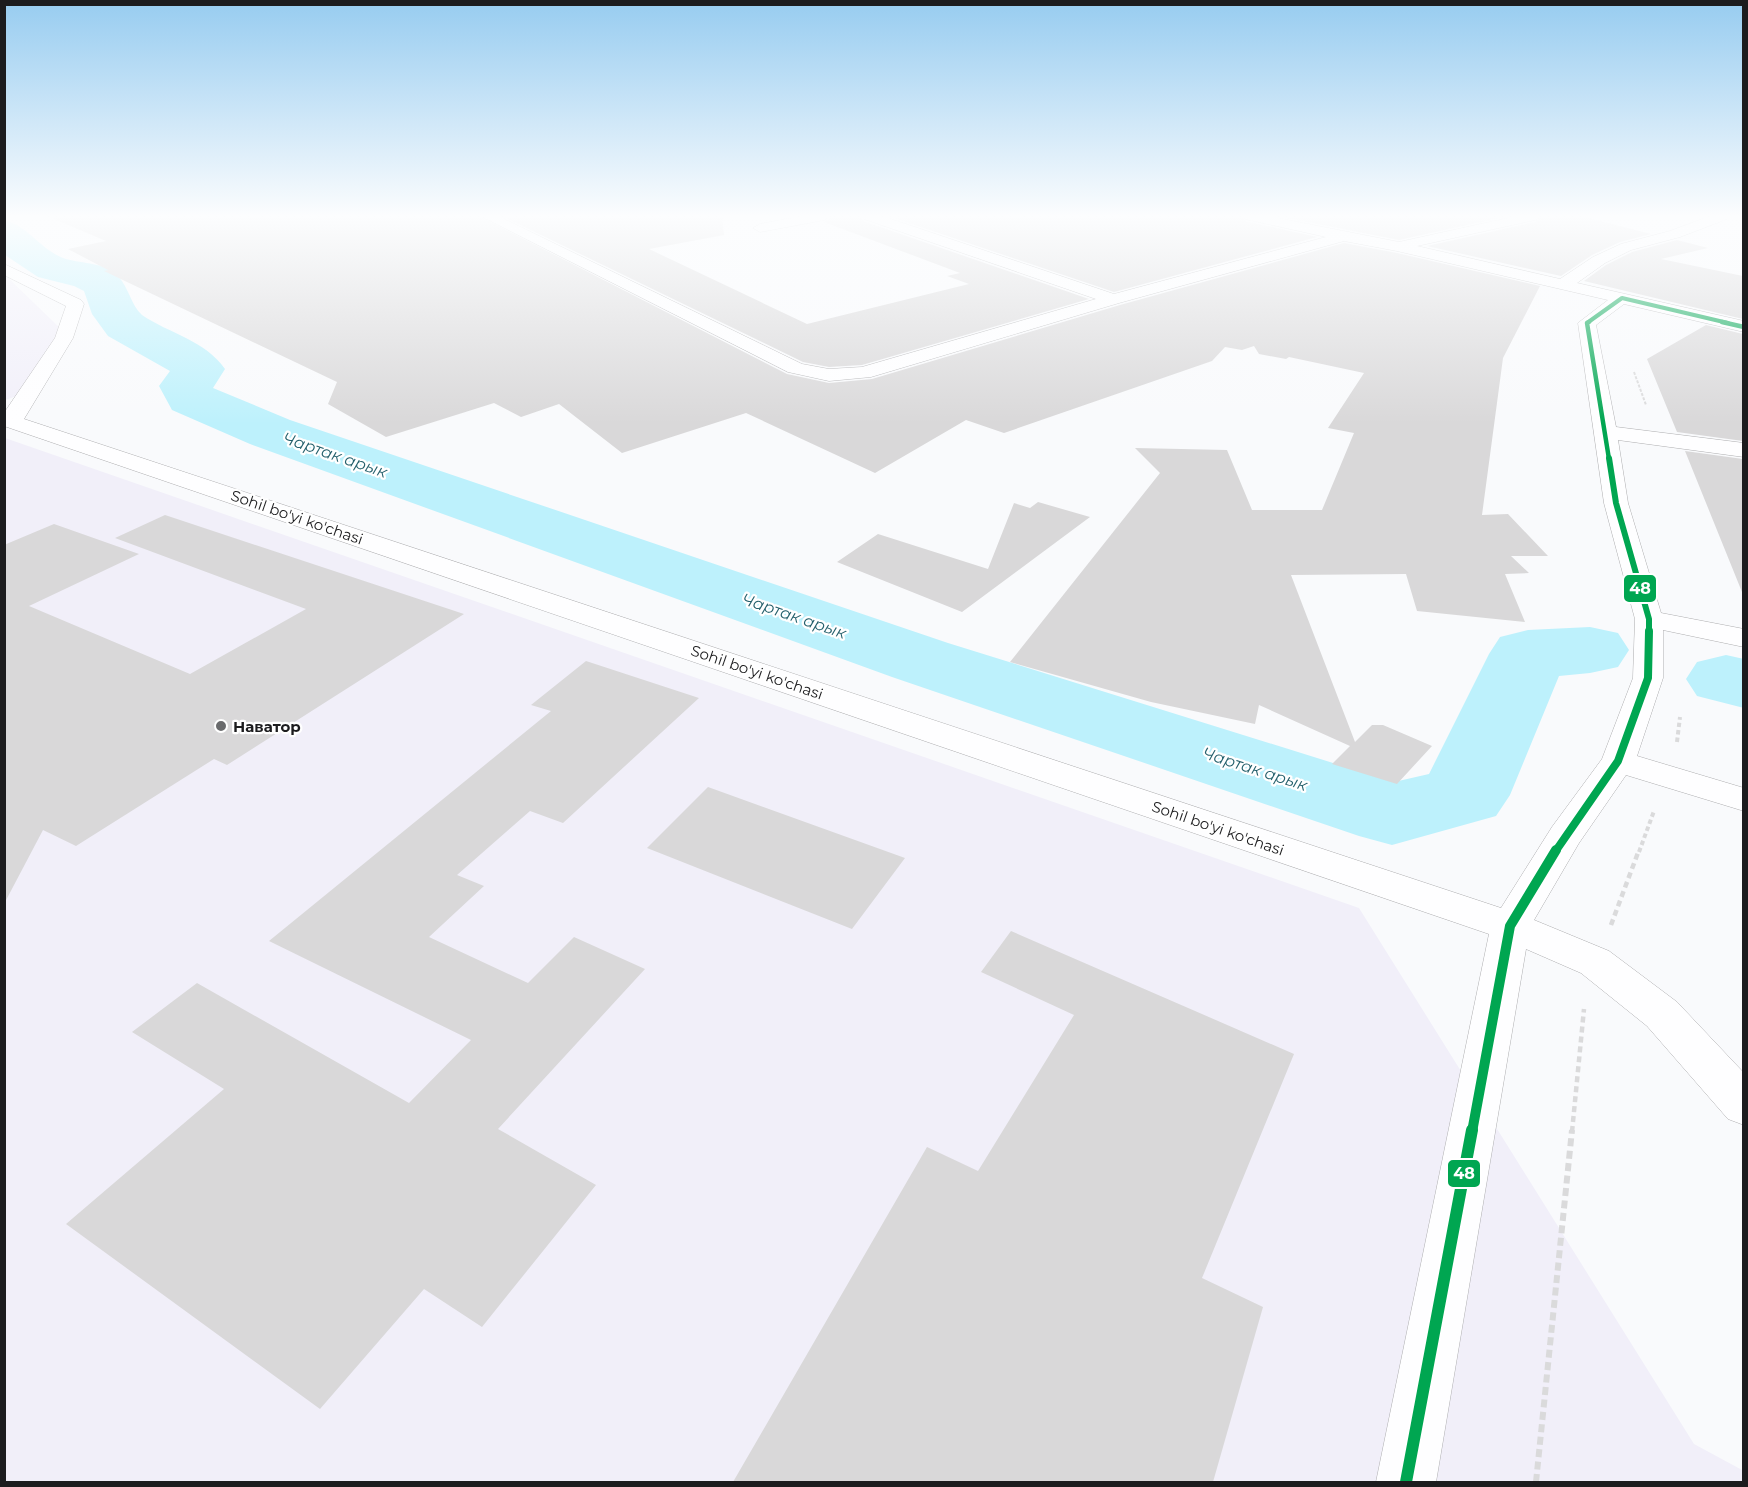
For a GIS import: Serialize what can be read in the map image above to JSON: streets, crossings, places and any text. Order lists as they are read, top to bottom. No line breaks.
{"streets":{"street":["Sohil bo'yi ko'chasi"]},"water":["Чартак арык"],"places":["Наватор"],"lines":["transit line 48"]}
